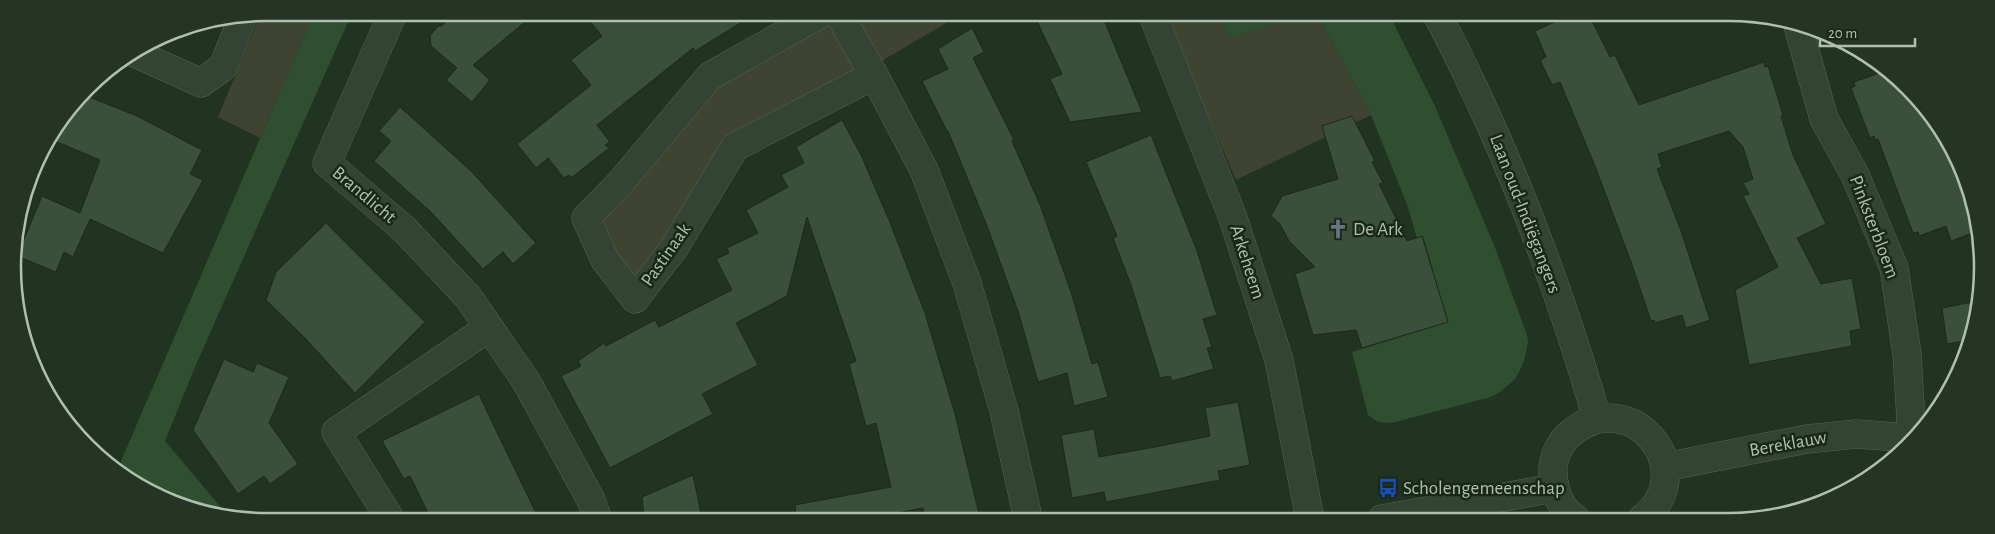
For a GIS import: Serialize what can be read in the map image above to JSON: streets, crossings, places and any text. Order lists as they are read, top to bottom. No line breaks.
{"streets":{"street":["Brandlicht","Laan oud-Indiëgangers","Pinksterbloem","Pastinaak","Arkeheem","Bereklauw"]},"places":{"church":["De Ark"],"bus stop":["Scholengemeenschap"]},"scale_bar":"20 m"}
